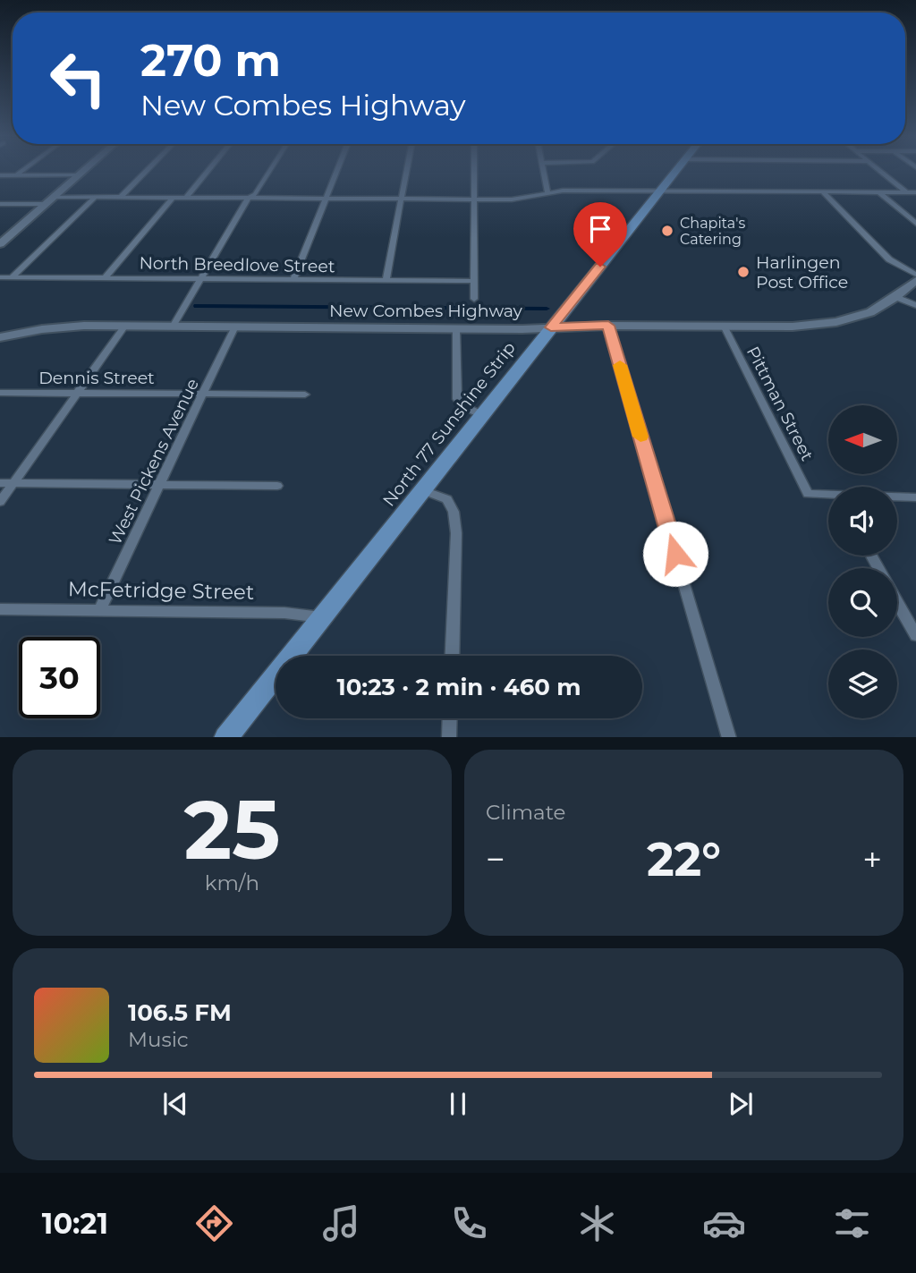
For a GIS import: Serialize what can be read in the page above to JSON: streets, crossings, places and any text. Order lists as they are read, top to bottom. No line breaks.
{"streets":{"main road":["North 77 Sunshine Strip"],"street":["North Breedlove Street","New Combes Highway","Dennis Street","Pittman Street","West Pickens Avenue","McFetridge Street"]},"crossings":[["New Combes Highway","Pittman Street"],["New Combes Highway","North 77 Sunshine Strip"],["New Combes Highway","West Pickens Avenue"],["Dennis Street","West Pickens Avenue"],["North 77 Sunshine Strip","McFetridge Street"],["West Pickens Avenue","McFetridge Street"]],"places":["Chapita's Catering","Harlingen Post Office"],"north":"left","page":{"turn":["270 m","New Combes Highway"],"limit":"30","trip":"10:23 · 2 min · 460 m","tile":[["25","km/h"],"Climate"],"heat":["−","22°","+"],"song":["106.5 FM","Music"],"tabs":"10:21"}}
